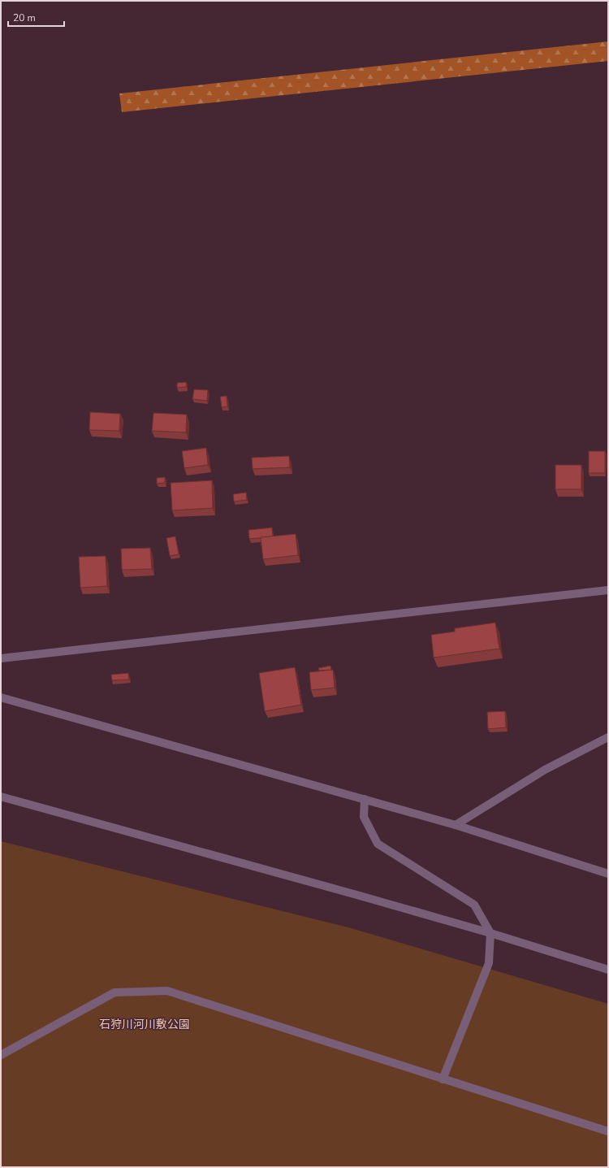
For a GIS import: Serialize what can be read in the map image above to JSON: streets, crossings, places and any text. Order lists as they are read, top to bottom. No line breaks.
{"parks":["石狩川河川敷公園"],"scale_bar":"20 m"}
